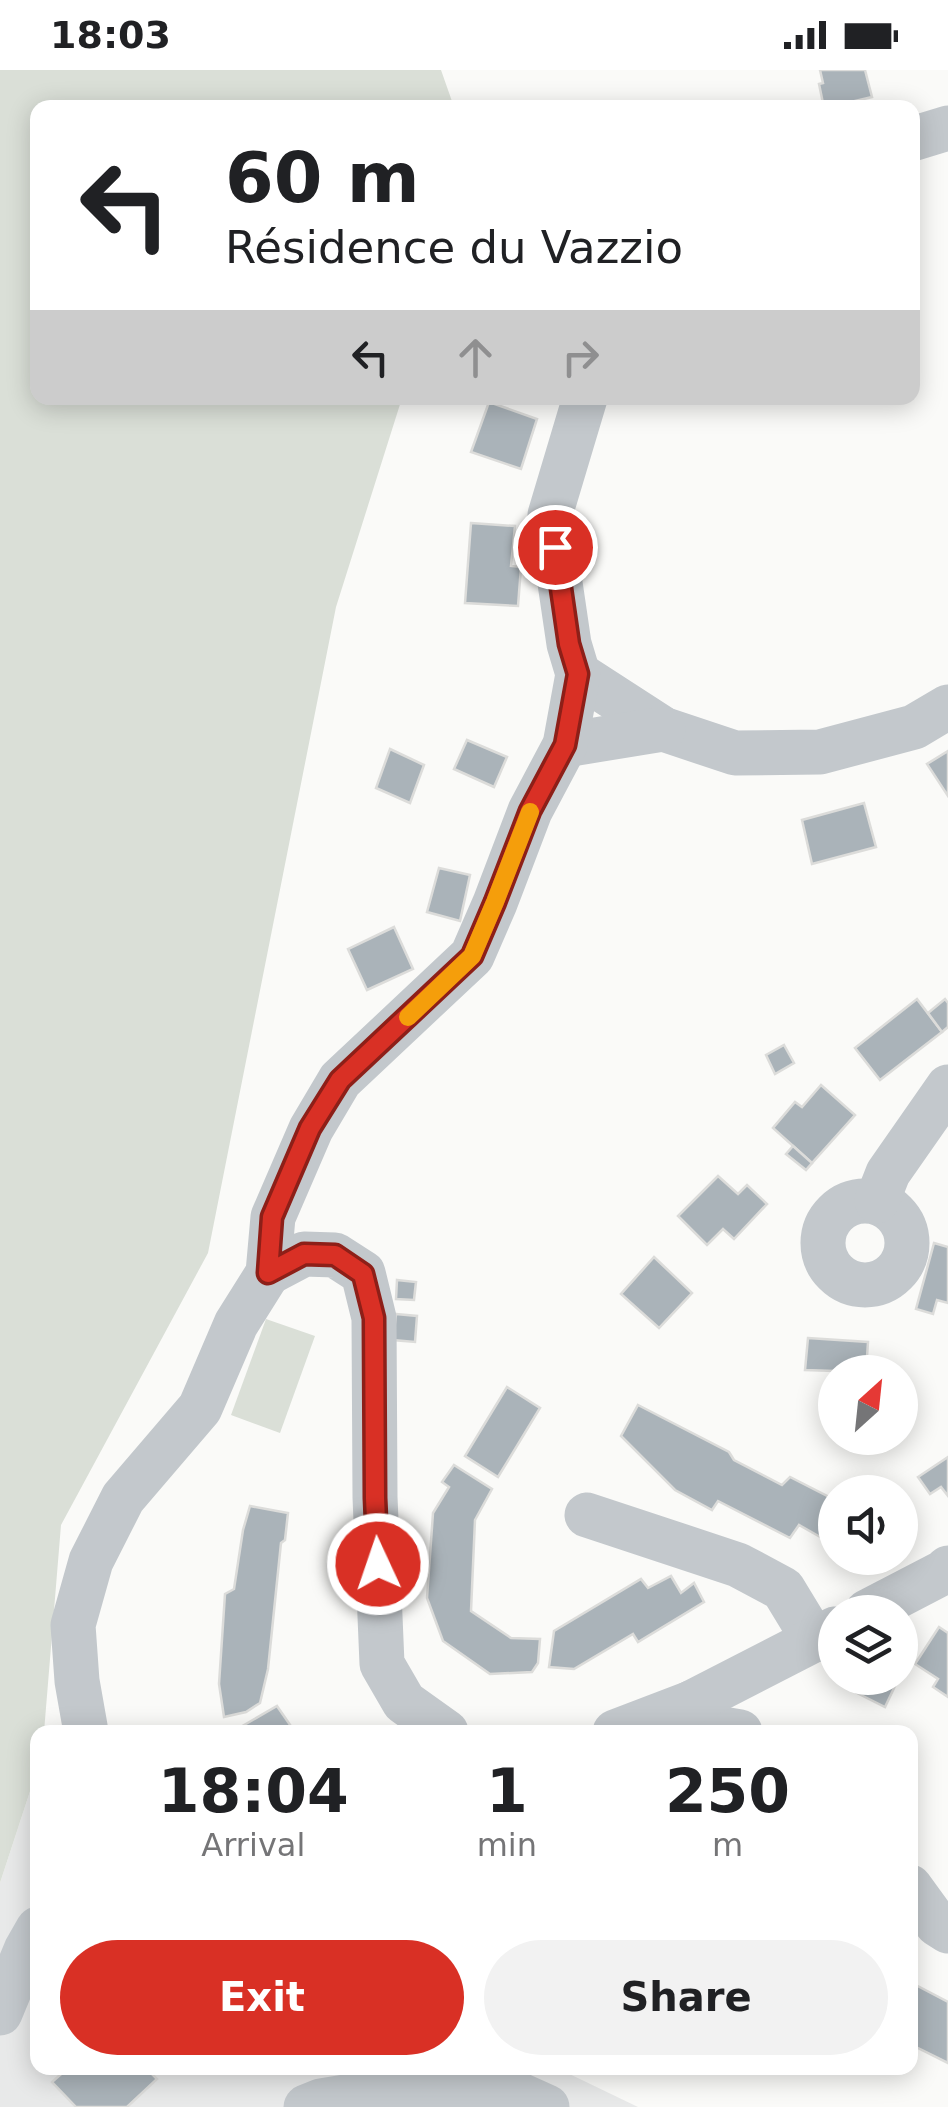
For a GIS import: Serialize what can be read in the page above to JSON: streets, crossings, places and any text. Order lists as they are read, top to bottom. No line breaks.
{"north":"top right","page":{"status":"18:03","turn":["60 m","Résidence du Vazzio"],"eta":["18:04","Arrival","1","min","250","m"],"buttons":["Exit","Share"]}}
